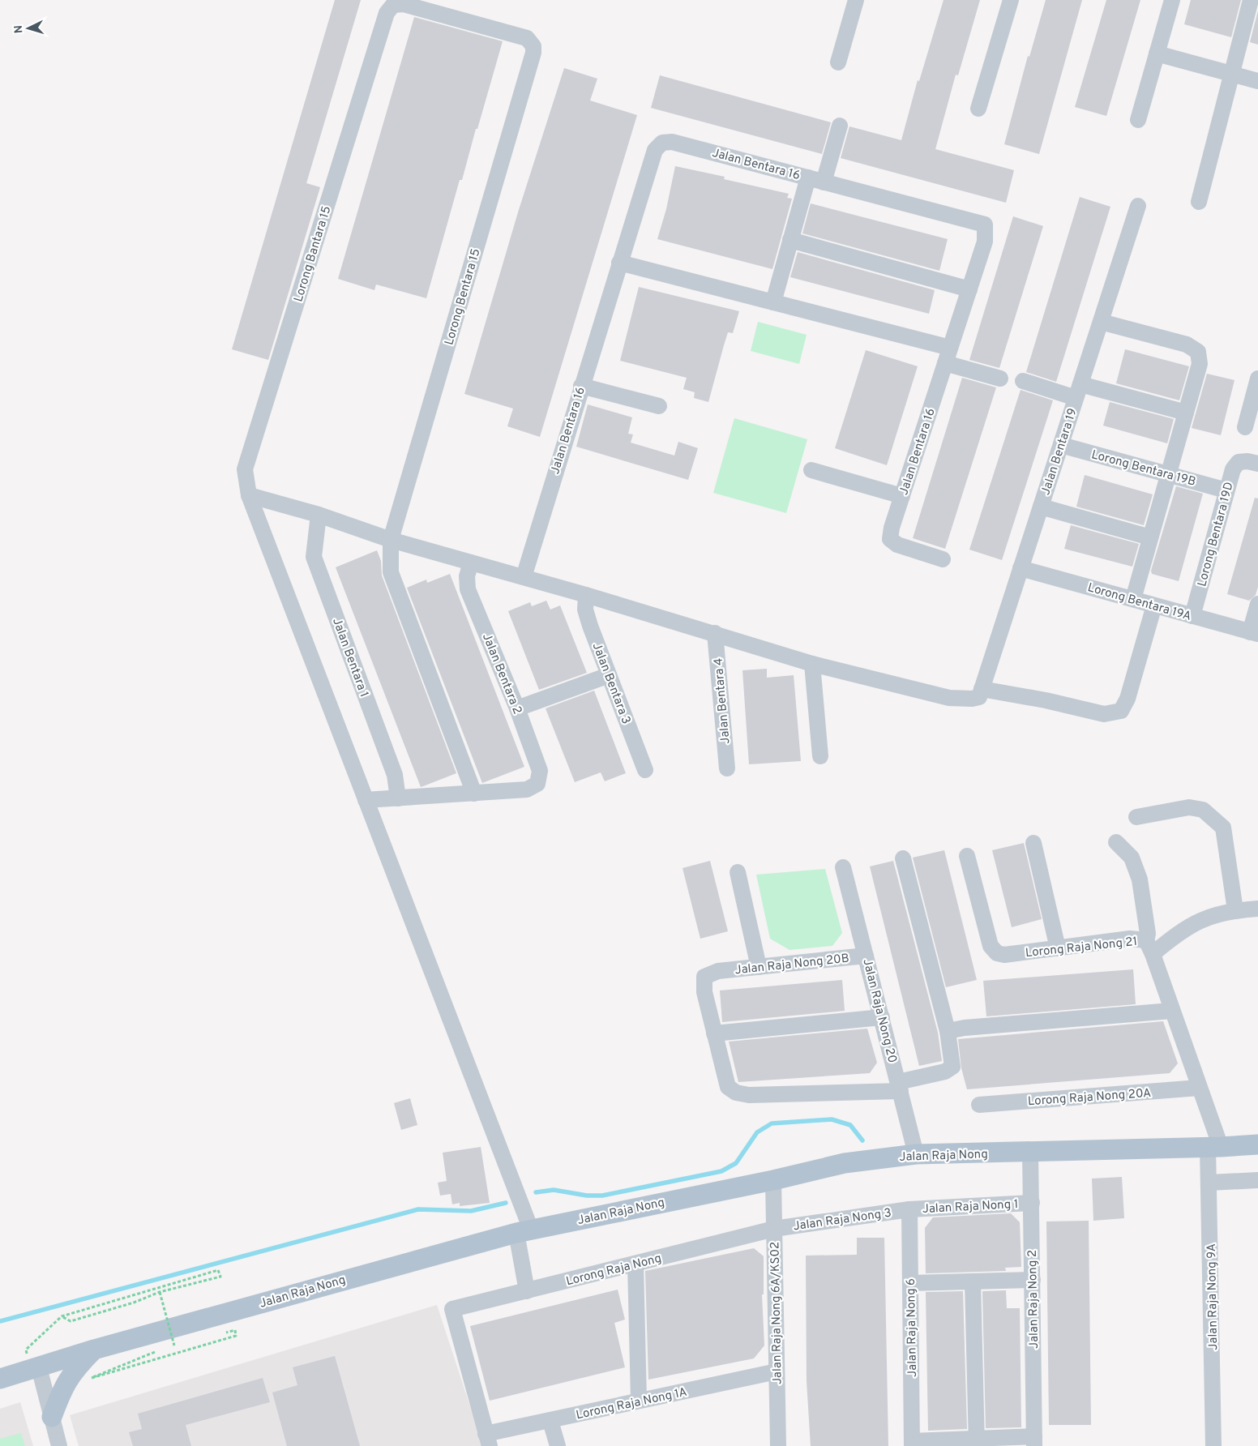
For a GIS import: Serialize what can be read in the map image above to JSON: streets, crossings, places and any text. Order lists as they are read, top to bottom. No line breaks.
{"streets":{"main road":["Jalan Raja Nong"],"street":["Jalan Bentara 16","Lorong Bantara 15","Lorong Bentara 15","Jalan Bentara 19","Lorong Bentara 19B","Lorong Bentara 19D","Lorong Bentara 19A","Jalan Bentara 1","Jalan Bentara 2","Jalan Bentara 3","Jalan Bentara 4","Lorong Raja Nong 21","Jalan Raja Nong 20B","Jalan Raja Nong 20","Lorong Raja Nong 20A","Jalan Raja Nong 1","Jalan Raja Nong 3","Lorong Raja Nong","Jalan Raja Nong 9A","Jalan Raja Nong 2","Jalan Raja Nong 6A/KS02","Jalan Raja Nong 6","Lorong Raja Nong 1A"]},"crossings":[["Lorong Bantara 15","Lorong Bentara 15"],["Lorong Bantara 15","Jalan Raja Nong"],["Lorong Bantara 15","Lorong Raja Nong"],["Lorong Bentara 15","Jalan Bentara 2"],["Jalan Bentara 19","Lorong Bentara 19B"],["Jalan Bentara 19","Lorong Bentara 19A"],["Lorong Bentara 19B","Lorong Bentara 19D"],["Lorong Bentara 19D","Lorong Bentara 19A"],["Lorong Raja Nong 21","Lorong Raja Nong 20A"],["Lorong Raja Nong 21","Jalan Raja Nong"],["Lorong Raja Nong 21","Jalan Raja Nong 9A"],["Jalan Raja Nong 20B","Jalan Raja Nong 20"],["Jalan Raja Nong 20","Jalan Raja Nong"],["Jalan Raja Nong","Jalan Raja Nong 9A"],["Jalan Raja Nong","Jalan Raja Nong 2"],["Jalan Raja Nong","Jalan Raja Nong 6A/KS02"],["Jalan Raja Nong 1","Jalan Raja Nong 3"],["Jalan Raja Nong 1","Jalan Raja Nong 2"],["Jalan Raja Nong 1","Jalan Raja Nong 6"],["Jalan Raja Nong 3","Lorong Raja Nong"],["Jalan Raja Nong 3","Jalan Raja Nong 6A/KS02"],["Jalan Raja Nong 3","Jalan Raja Nong 6"],["Lorong Raja Nong","Jalan Raja Nong 6A/KS02"],["Lorong Raja Nong","Lorong Raja Nong 1A"],["Jalan Raja Nong 6A/KS02","Lorong Raja Nong 1A"]],"north":"left"}
